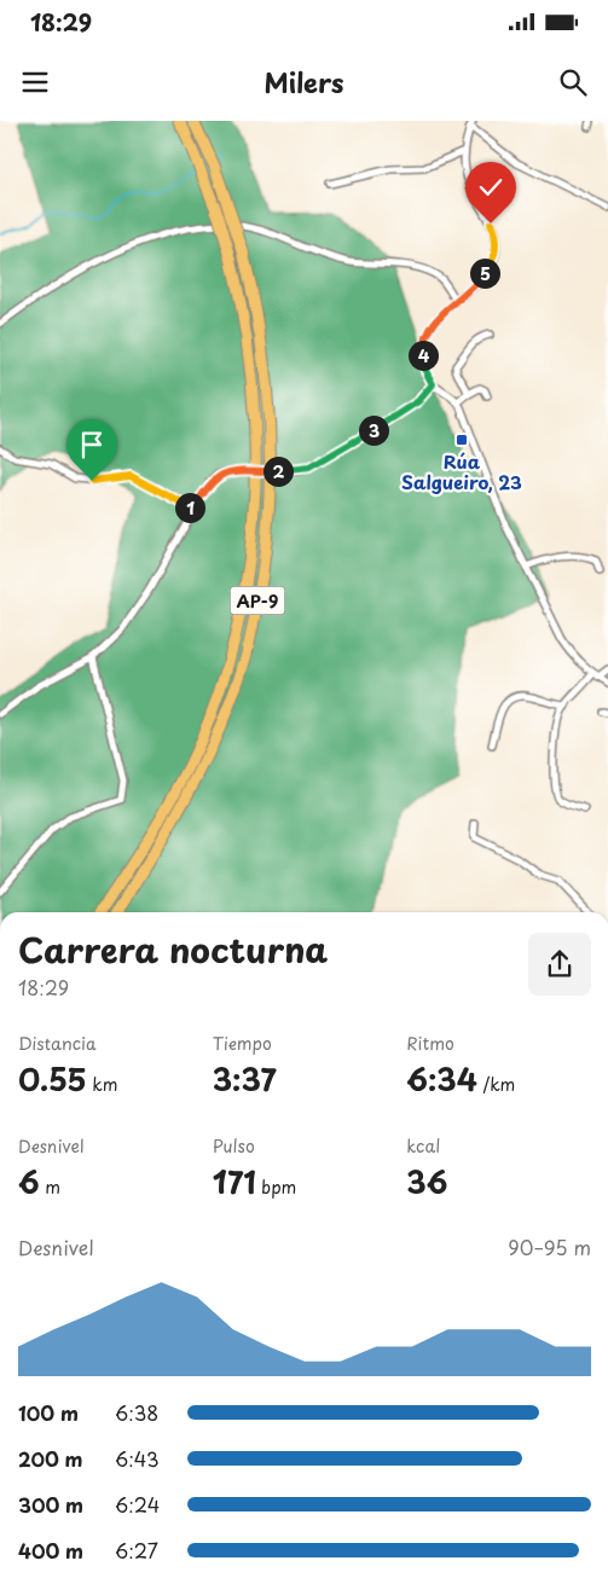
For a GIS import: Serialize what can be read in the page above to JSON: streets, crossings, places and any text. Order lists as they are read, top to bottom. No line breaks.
{"streets":{"highway":["AP-9"]},"places":{"transit":["Rúa Salgueiro, 23"]},"page":{"status":"18:29","header":"Milers","pins":["5","4","3","2","1"],"heading":["Carrera nocturna","18:29"],"stats":[["Distancia","0.55 km"],["Tiempo","3:37"],["Ritmo","6:34 /km"],["Desnivel","6 m"],["Pulso","171 bpm"],["kcal","36"]],"chart":["Desnivel","90–95 m"],"list":[{"name":"100 m","note":"6:38"},{"name":"200 m","note":"6:43"},{"name":"300 m","note":"6:24"},{"name":"400 m","note":"6:27"}]}}
